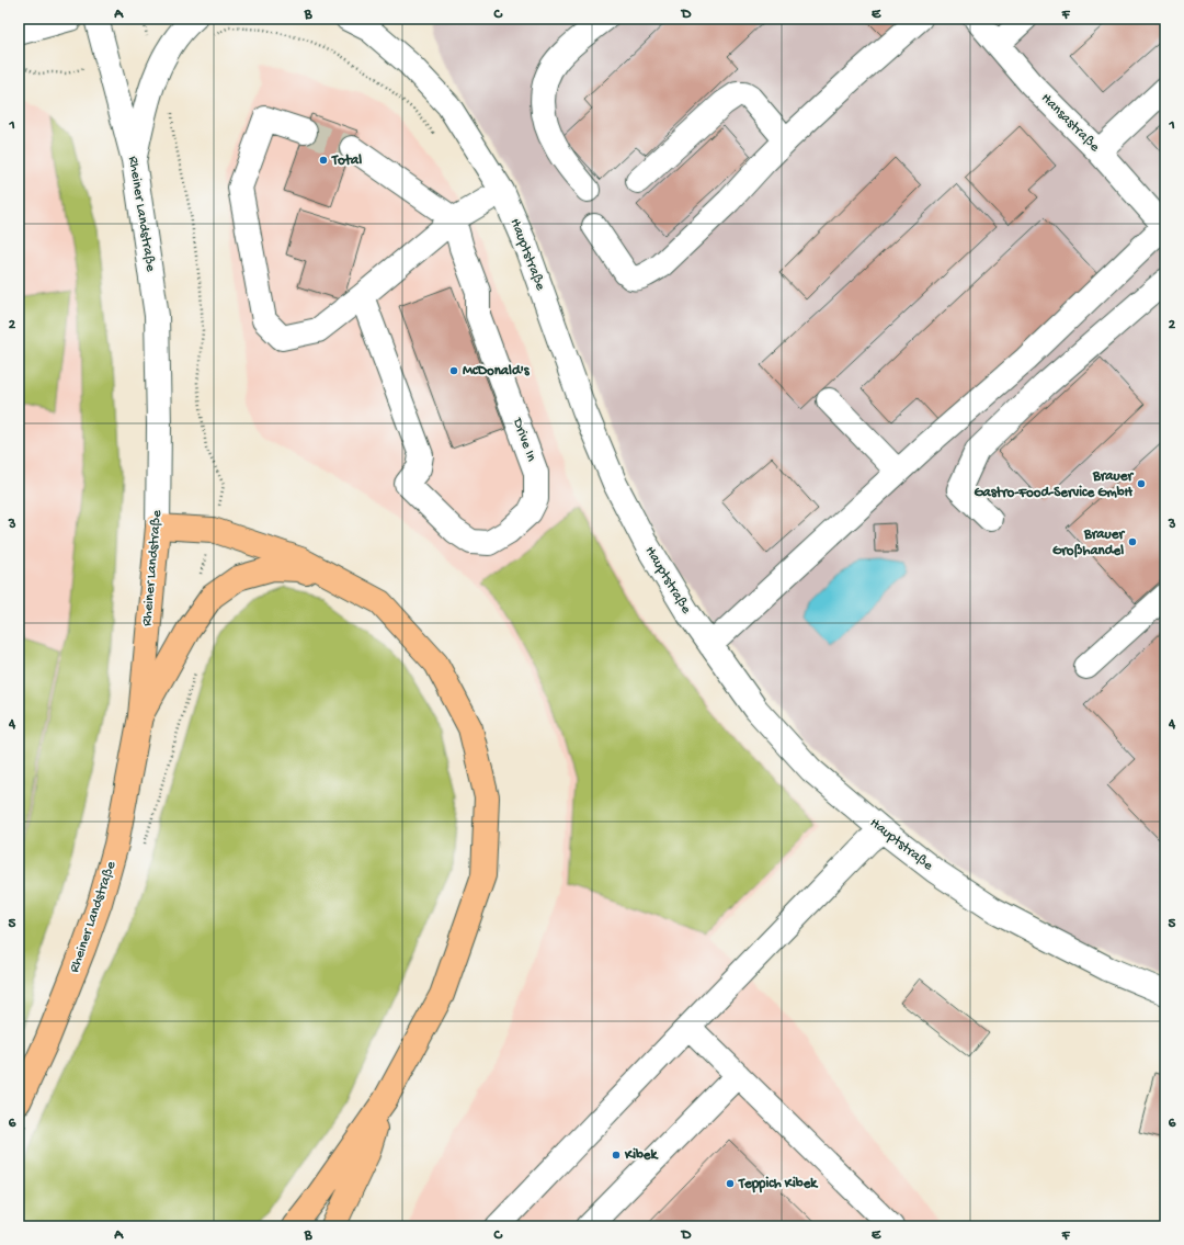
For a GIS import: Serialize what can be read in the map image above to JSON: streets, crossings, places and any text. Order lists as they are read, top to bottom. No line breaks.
{"streets":{"main road":["Rheiner Landstraße"],"street":["Hansastraße","Hauptstraße","Drive In"]},"places":["Total","McDonald's","Brauer Gastro-Food-Service GmbH","Brauer Großhandel","Kibek","Teppich Kibek"],"grid":{"columns":["A","B","C","D","E","F"],"rows":["1","2","3","4","5","6"]}}
